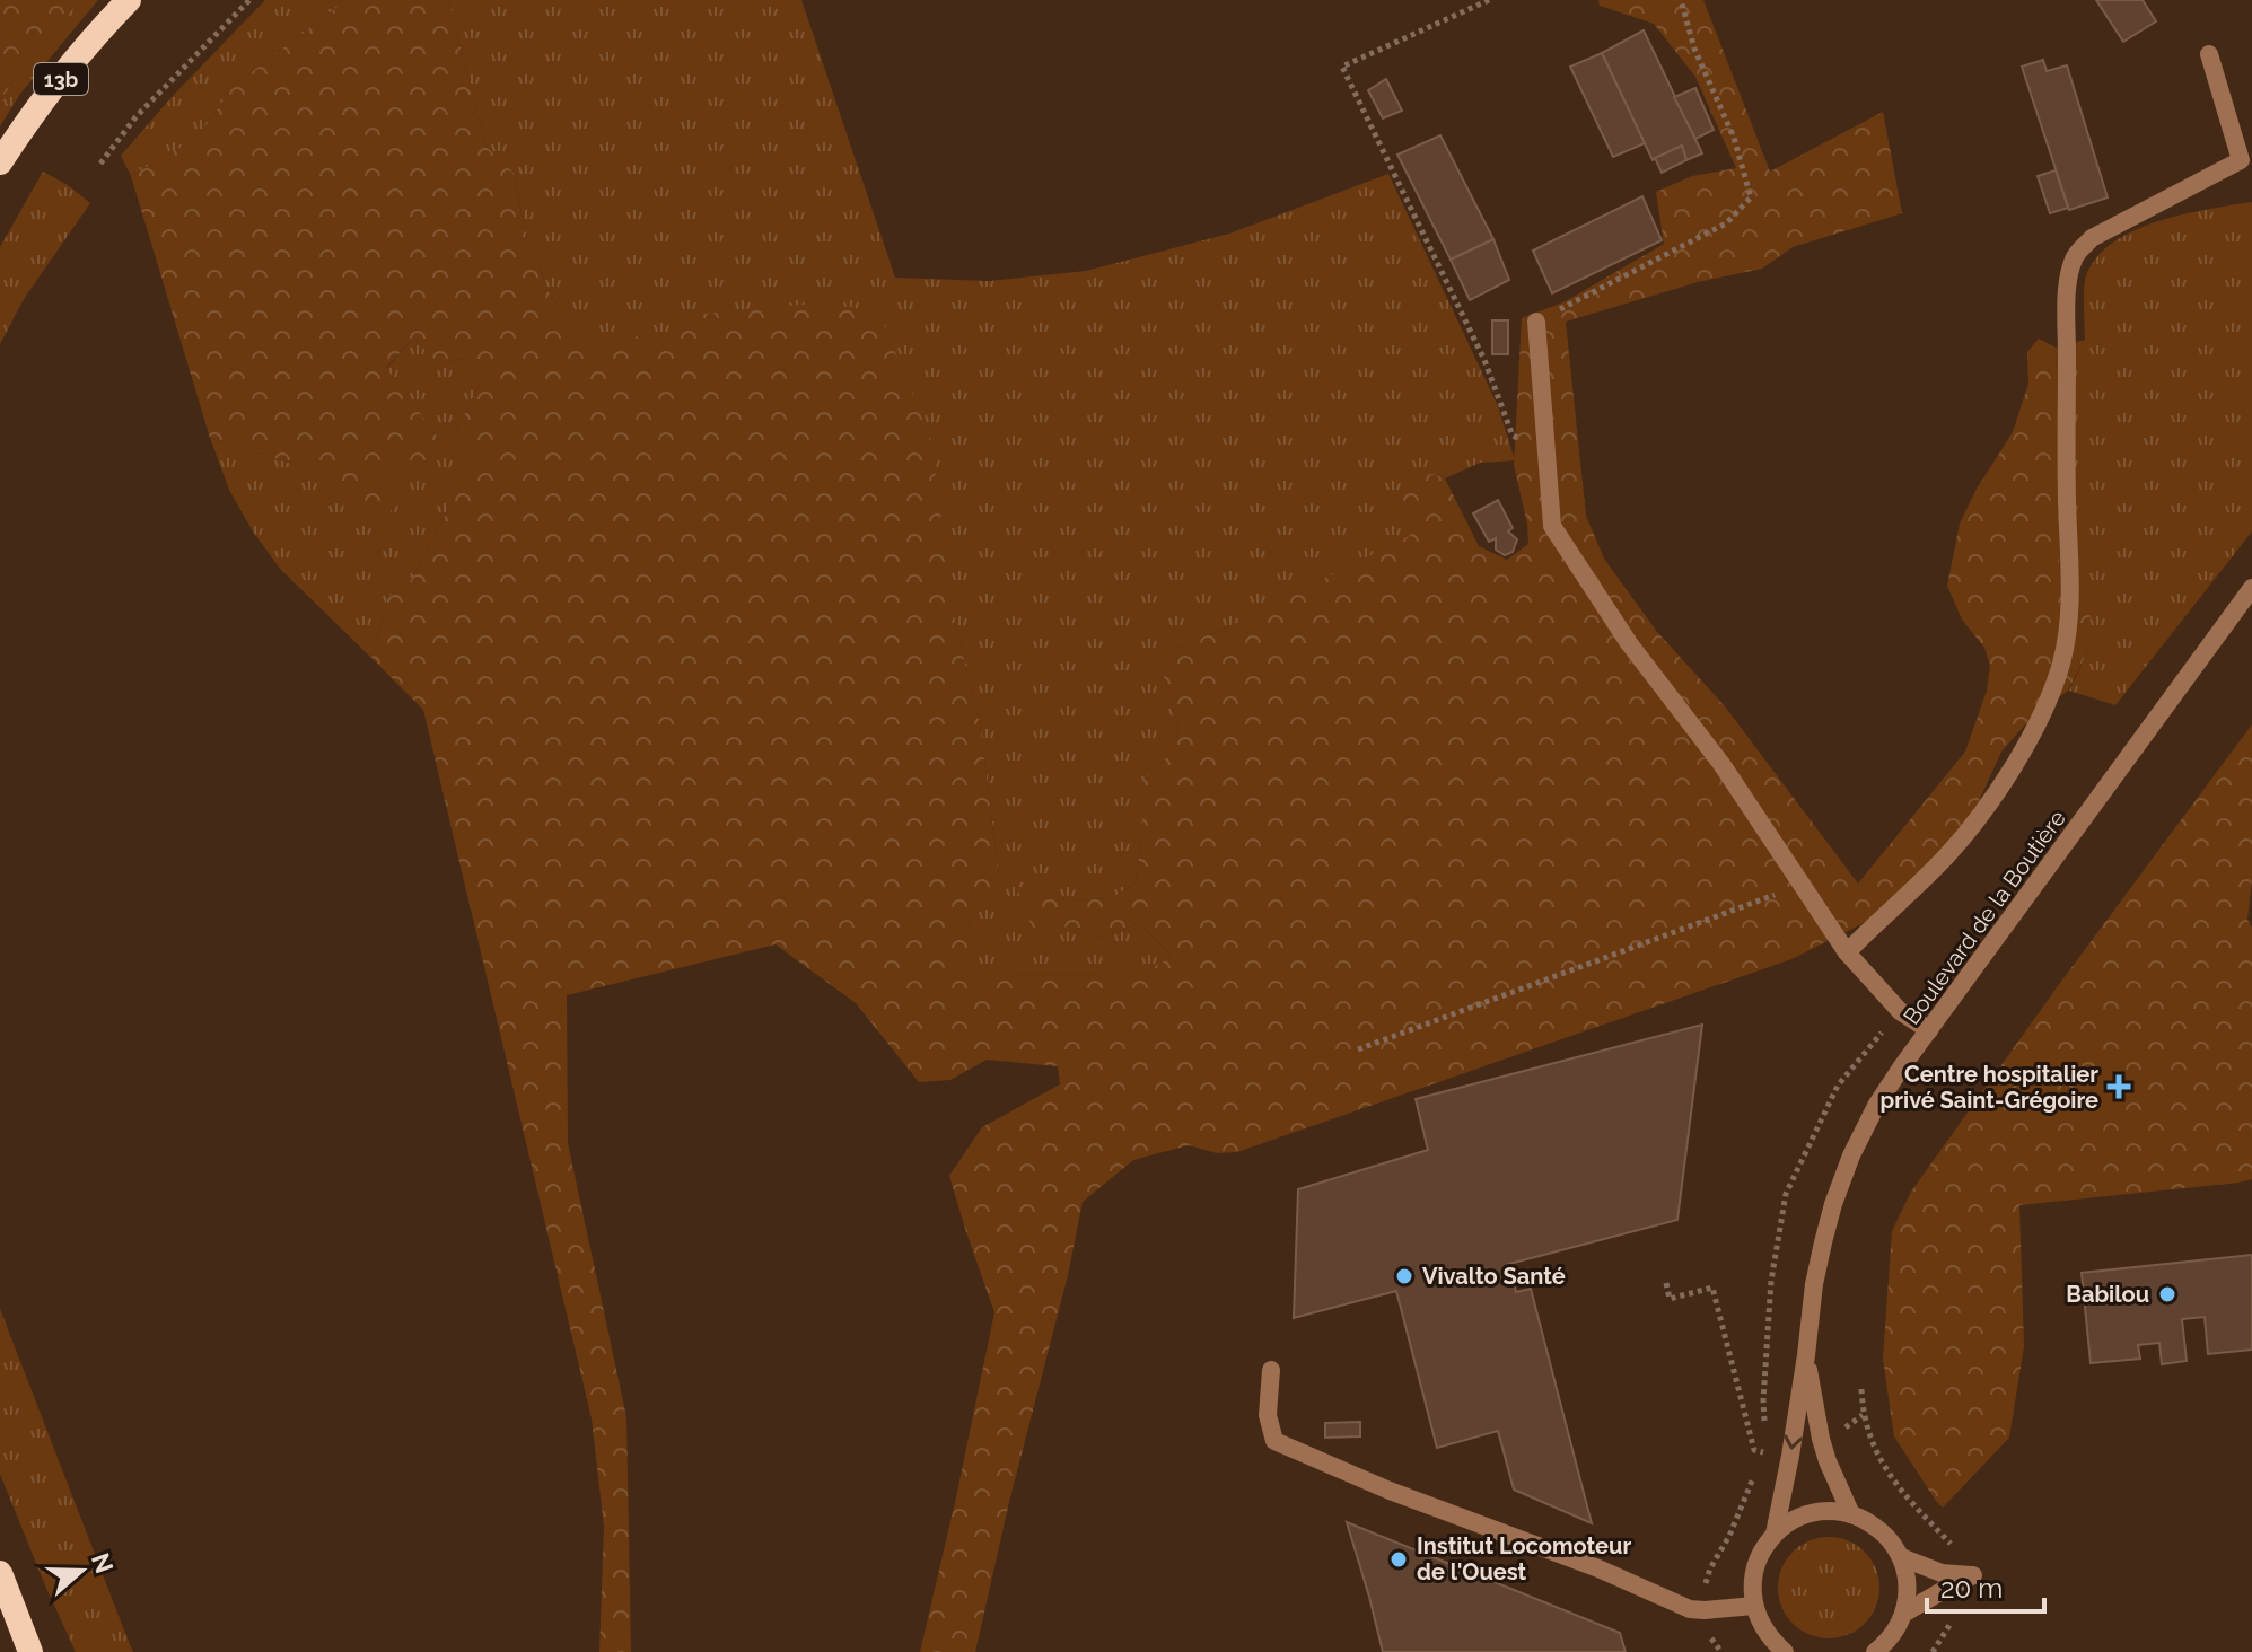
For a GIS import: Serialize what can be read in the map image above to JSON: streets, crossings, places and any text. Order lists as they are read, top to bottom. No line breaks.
{"streets":{"highway":["13b"],"street":["Boulevard de la Boutière"]},"places":{"health":["Centre hospitalier privé Saint-Grégoire"],"other":["Vivalto Santé","Babilou","Institut Locomoteur de l'Ouest"]},"scale_bar":"20 m","north":"right"}
